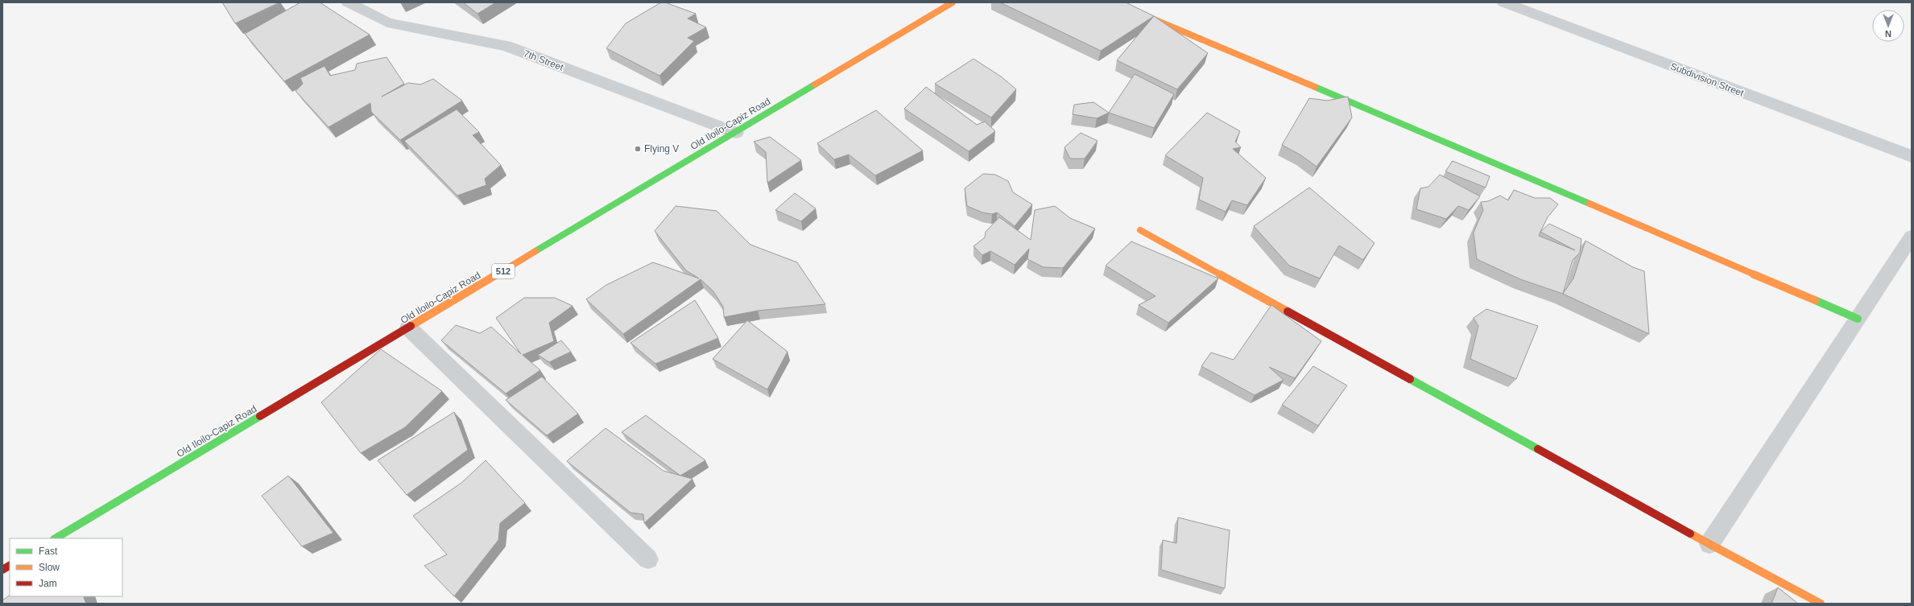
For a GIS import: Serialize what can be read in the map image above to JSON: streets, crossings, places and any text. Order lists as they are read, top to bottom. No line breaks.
{"streets":{"street":["7th Street","Subdivision Street","Old Iloilo-Capiz Road","512"]},"crossings":[["7th Street","Old Iloilo-Capiz Road"]],"places":["Flying V"],"legend":["Fast","Slow","Jam"],"north":"bottom"}
